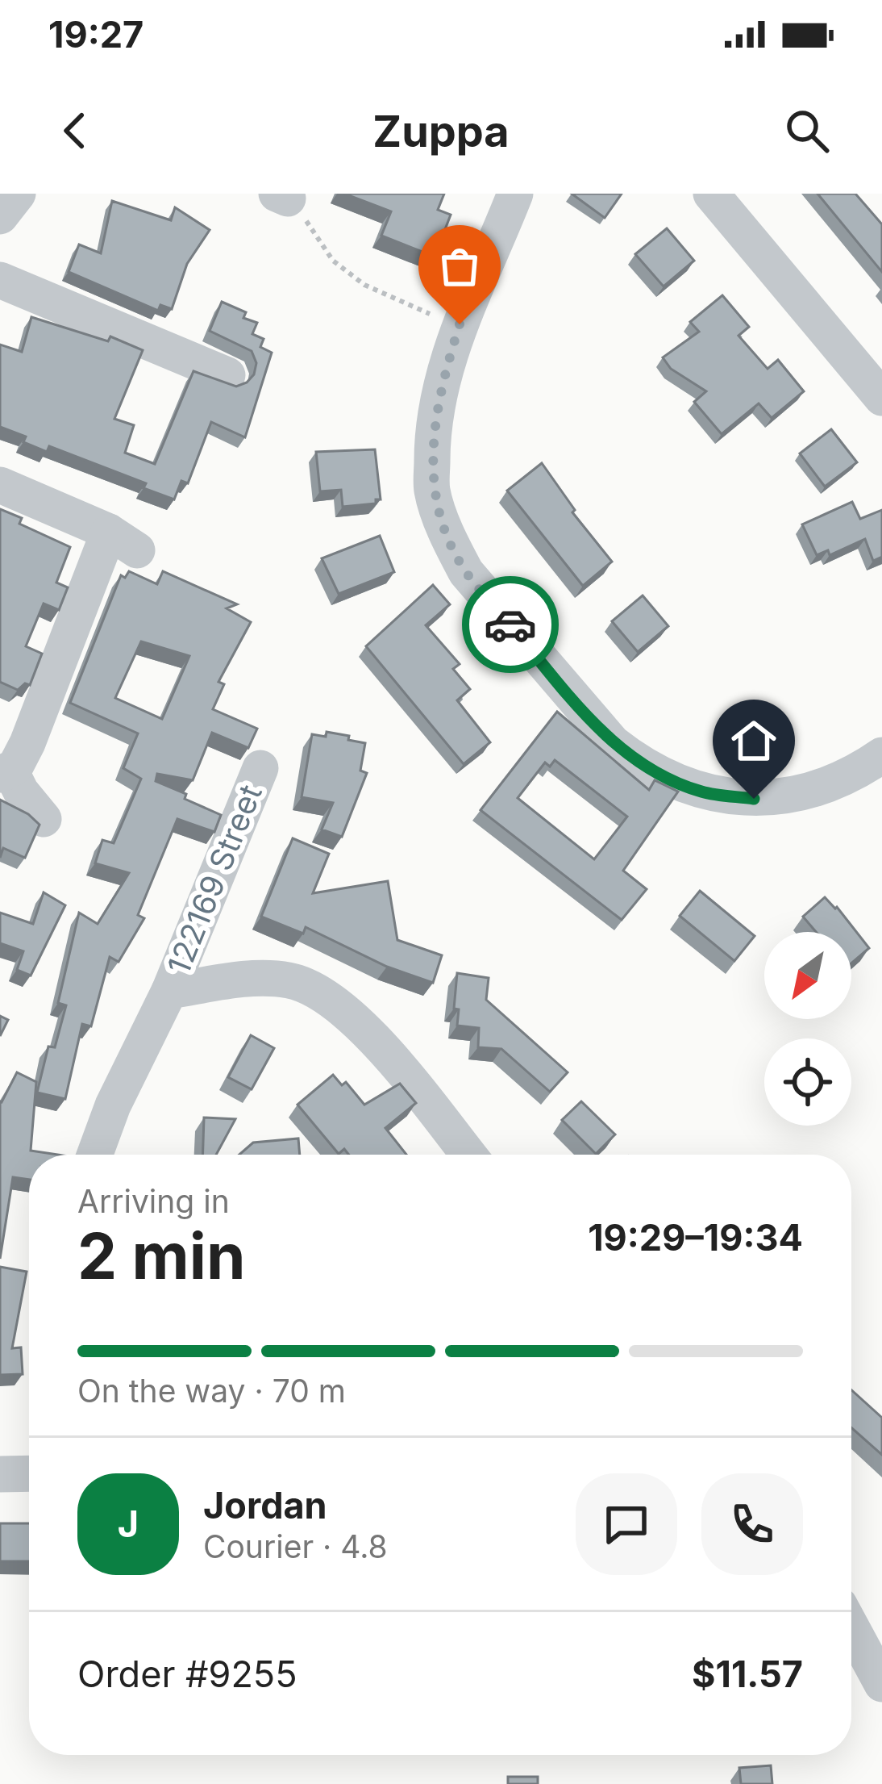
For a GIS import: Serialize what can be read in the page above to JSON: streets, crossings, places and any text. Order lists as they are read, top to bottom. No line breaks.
{"streets":{"street":["122169 Street"]},"north":"bottom left","page":{"status":"19:27","header":"Zuppa","heading":["2 min","Arriving in","19:29–19:34"],"panel":["Jordan","Courier · 4.8","Order #9255","$11.57"],"bar":"On the way · 70 m","round":"J"}}
